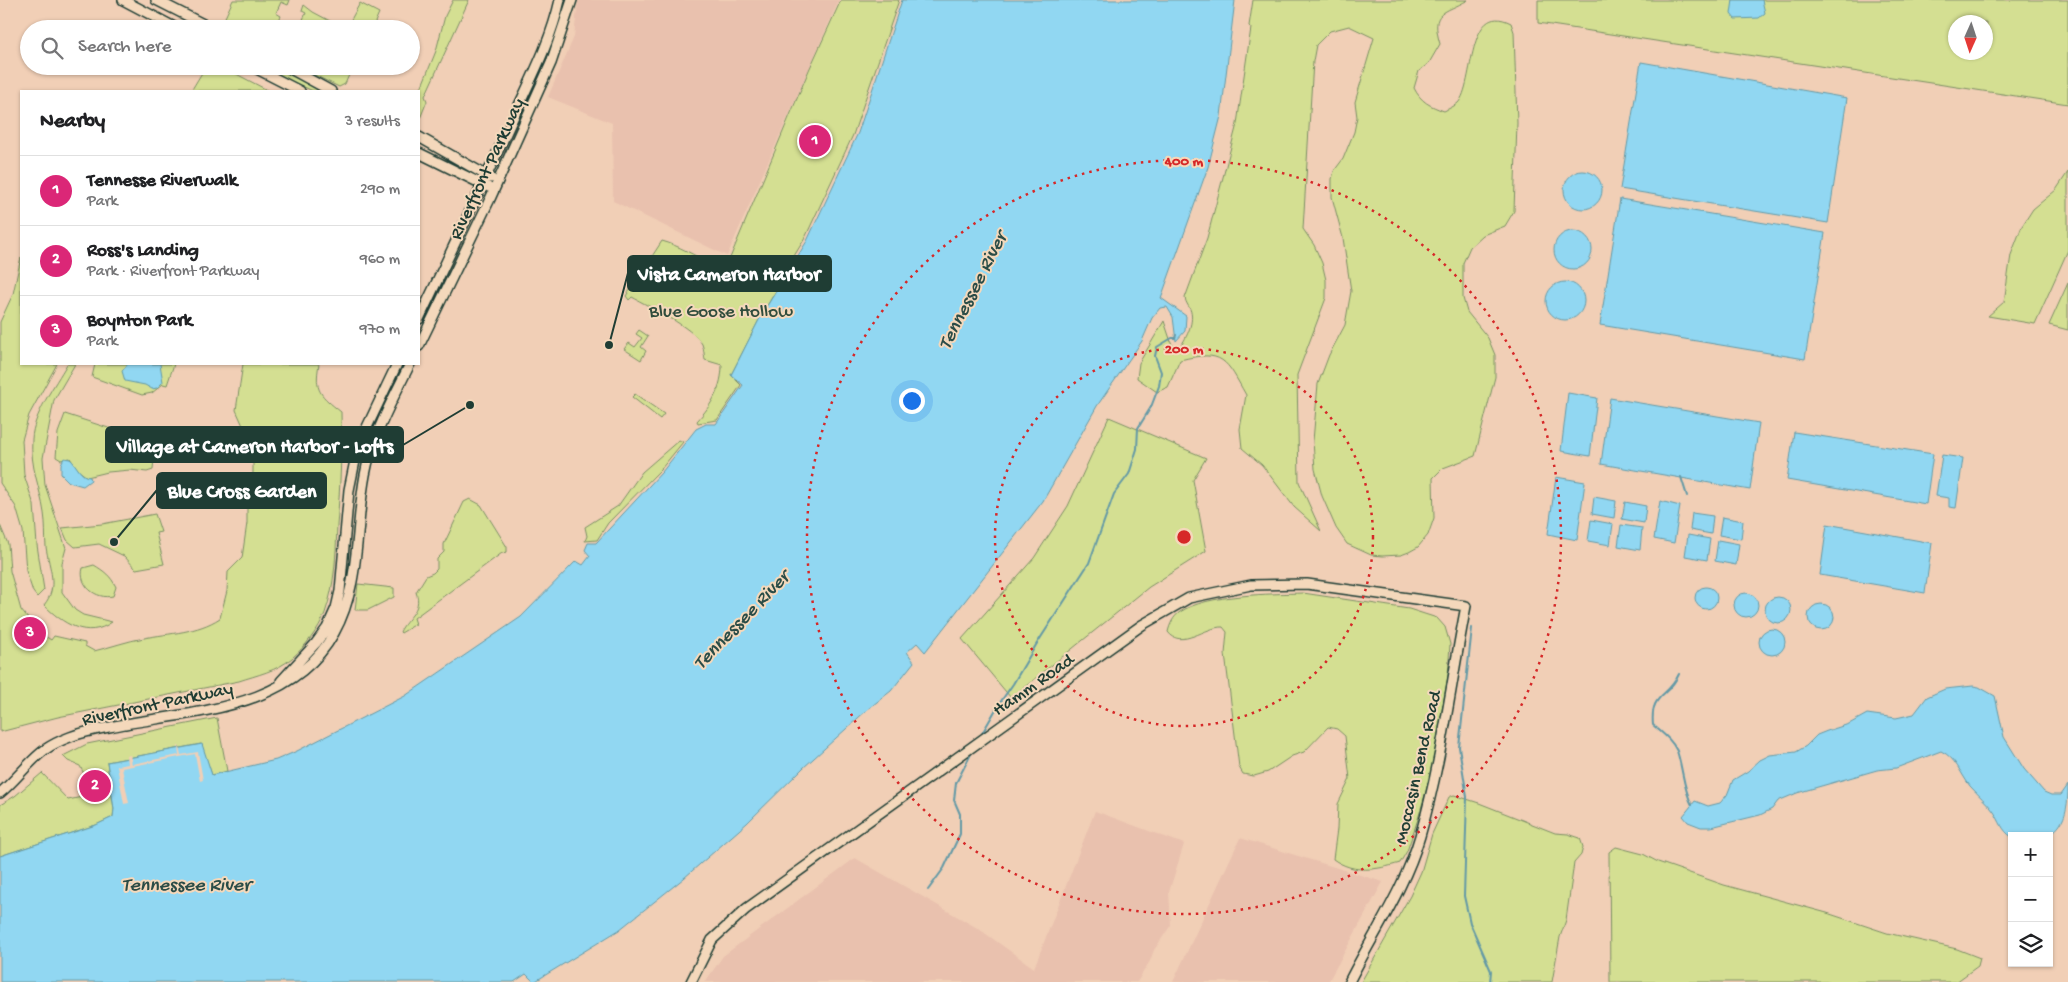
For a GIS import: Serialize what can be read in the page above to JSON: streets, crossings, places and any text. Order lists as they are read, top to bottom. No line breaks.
{"streets":{"main road":["Riverfront Parkway","Hamm Road","Moccasin Bend Road"]},"crossings":[["Hamm Road","Moccasin Bend Road"]],"water":["Tennessee River"],"parks":["Blue Goose Hollow"],"places":["Vista Cameron Harbor","Village at Cameron Harbor - Lofts","Blue Cross Garden"],"north":"bottom","page":{"search":"Search here","heading":["Nearby","3 results"],"pins":["1","3","2"],"list":[{"mark":"1","name":"Tennesse Riverwalk","note":"Park","value":"290 m"},{"mark":"2","name":"Ross's Landing","note":"Park · Riverfront Parkway","value":"960 m"},{"mark":"3","name":"Boynton Park","note":"Park","value":"970 m"}],"map_buttons":["+","−"]},"rings":["400 m","200 m"]}
